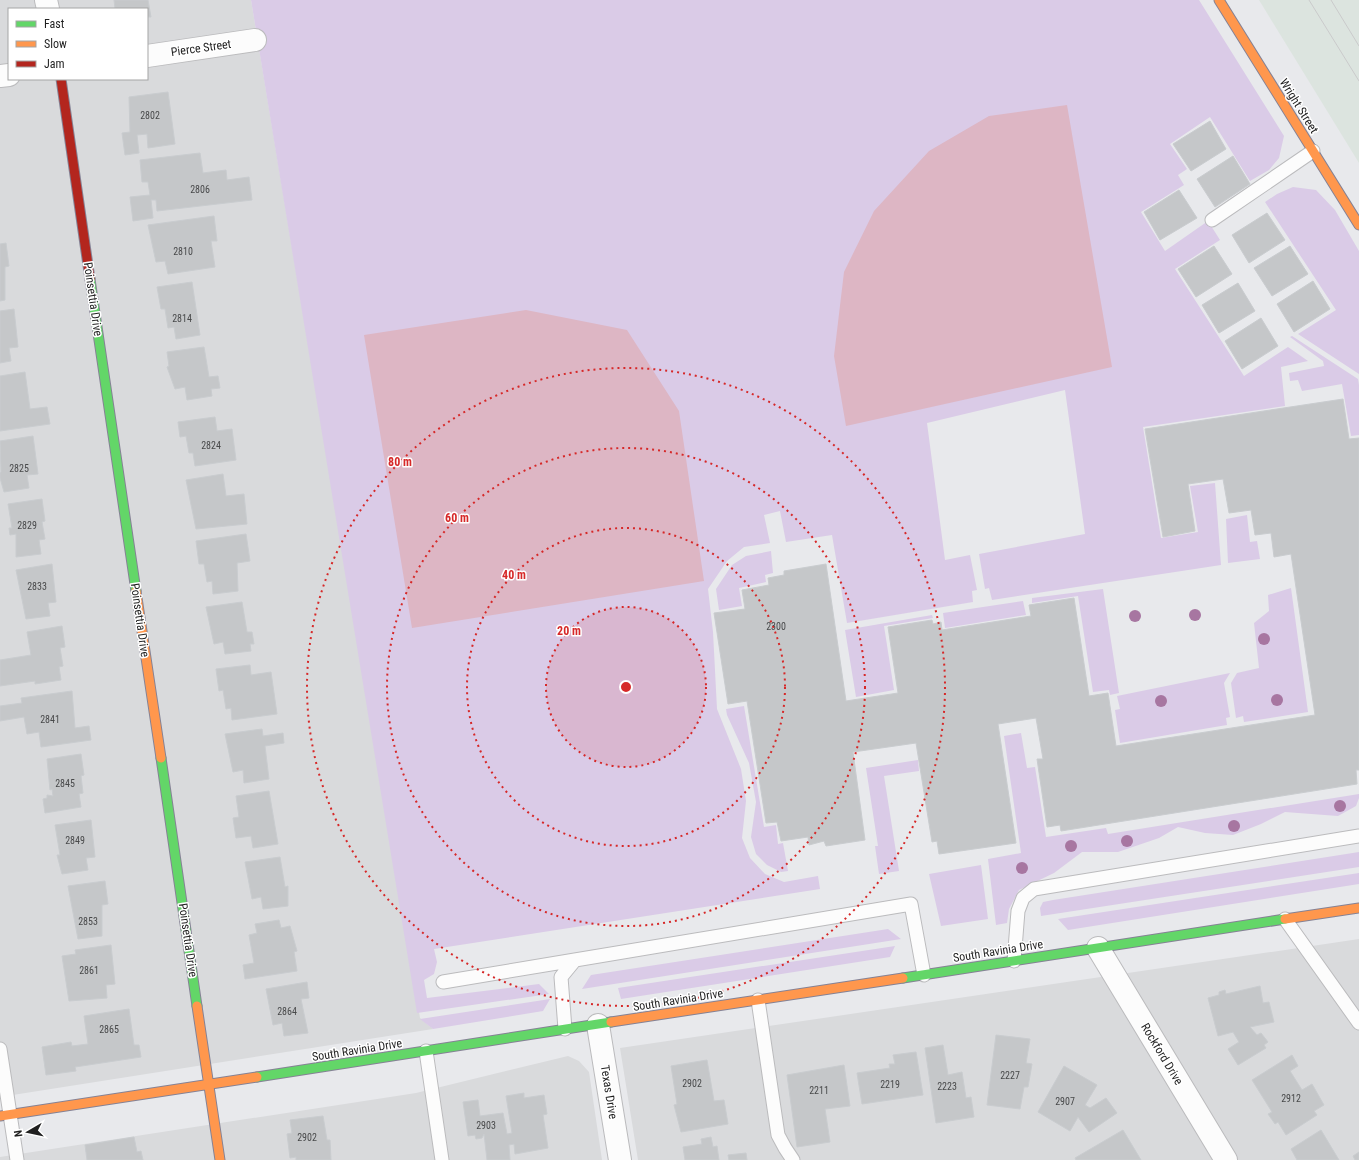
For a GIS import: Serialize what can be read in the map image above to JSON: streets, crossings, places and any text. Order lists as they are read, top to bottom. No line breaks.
{"streets":{"street":["Pierce Street","Wright Street","Poinsettia Drive","South Ravinia Drive","Rockford Drive","Texas Drive"]},"crossings":[["Poinsettia Drive","South Ravinia Drive"],["South Ravinia Drive","Rockford Drive"],["South Ravinia Drive","Texas Drive"]],"house_numbers":["2802","2806","2810","2814","2824","2825","2829","2833","2300","2841","2845","2849","2853","2861","2864","2865","2227","2902","2219","2223","2211","2912","2907","2903","2902"],"legend":["Fast","Slow","Jam"],"north":"left","rings":["80 m","60 m","40 m","20 m"]}
